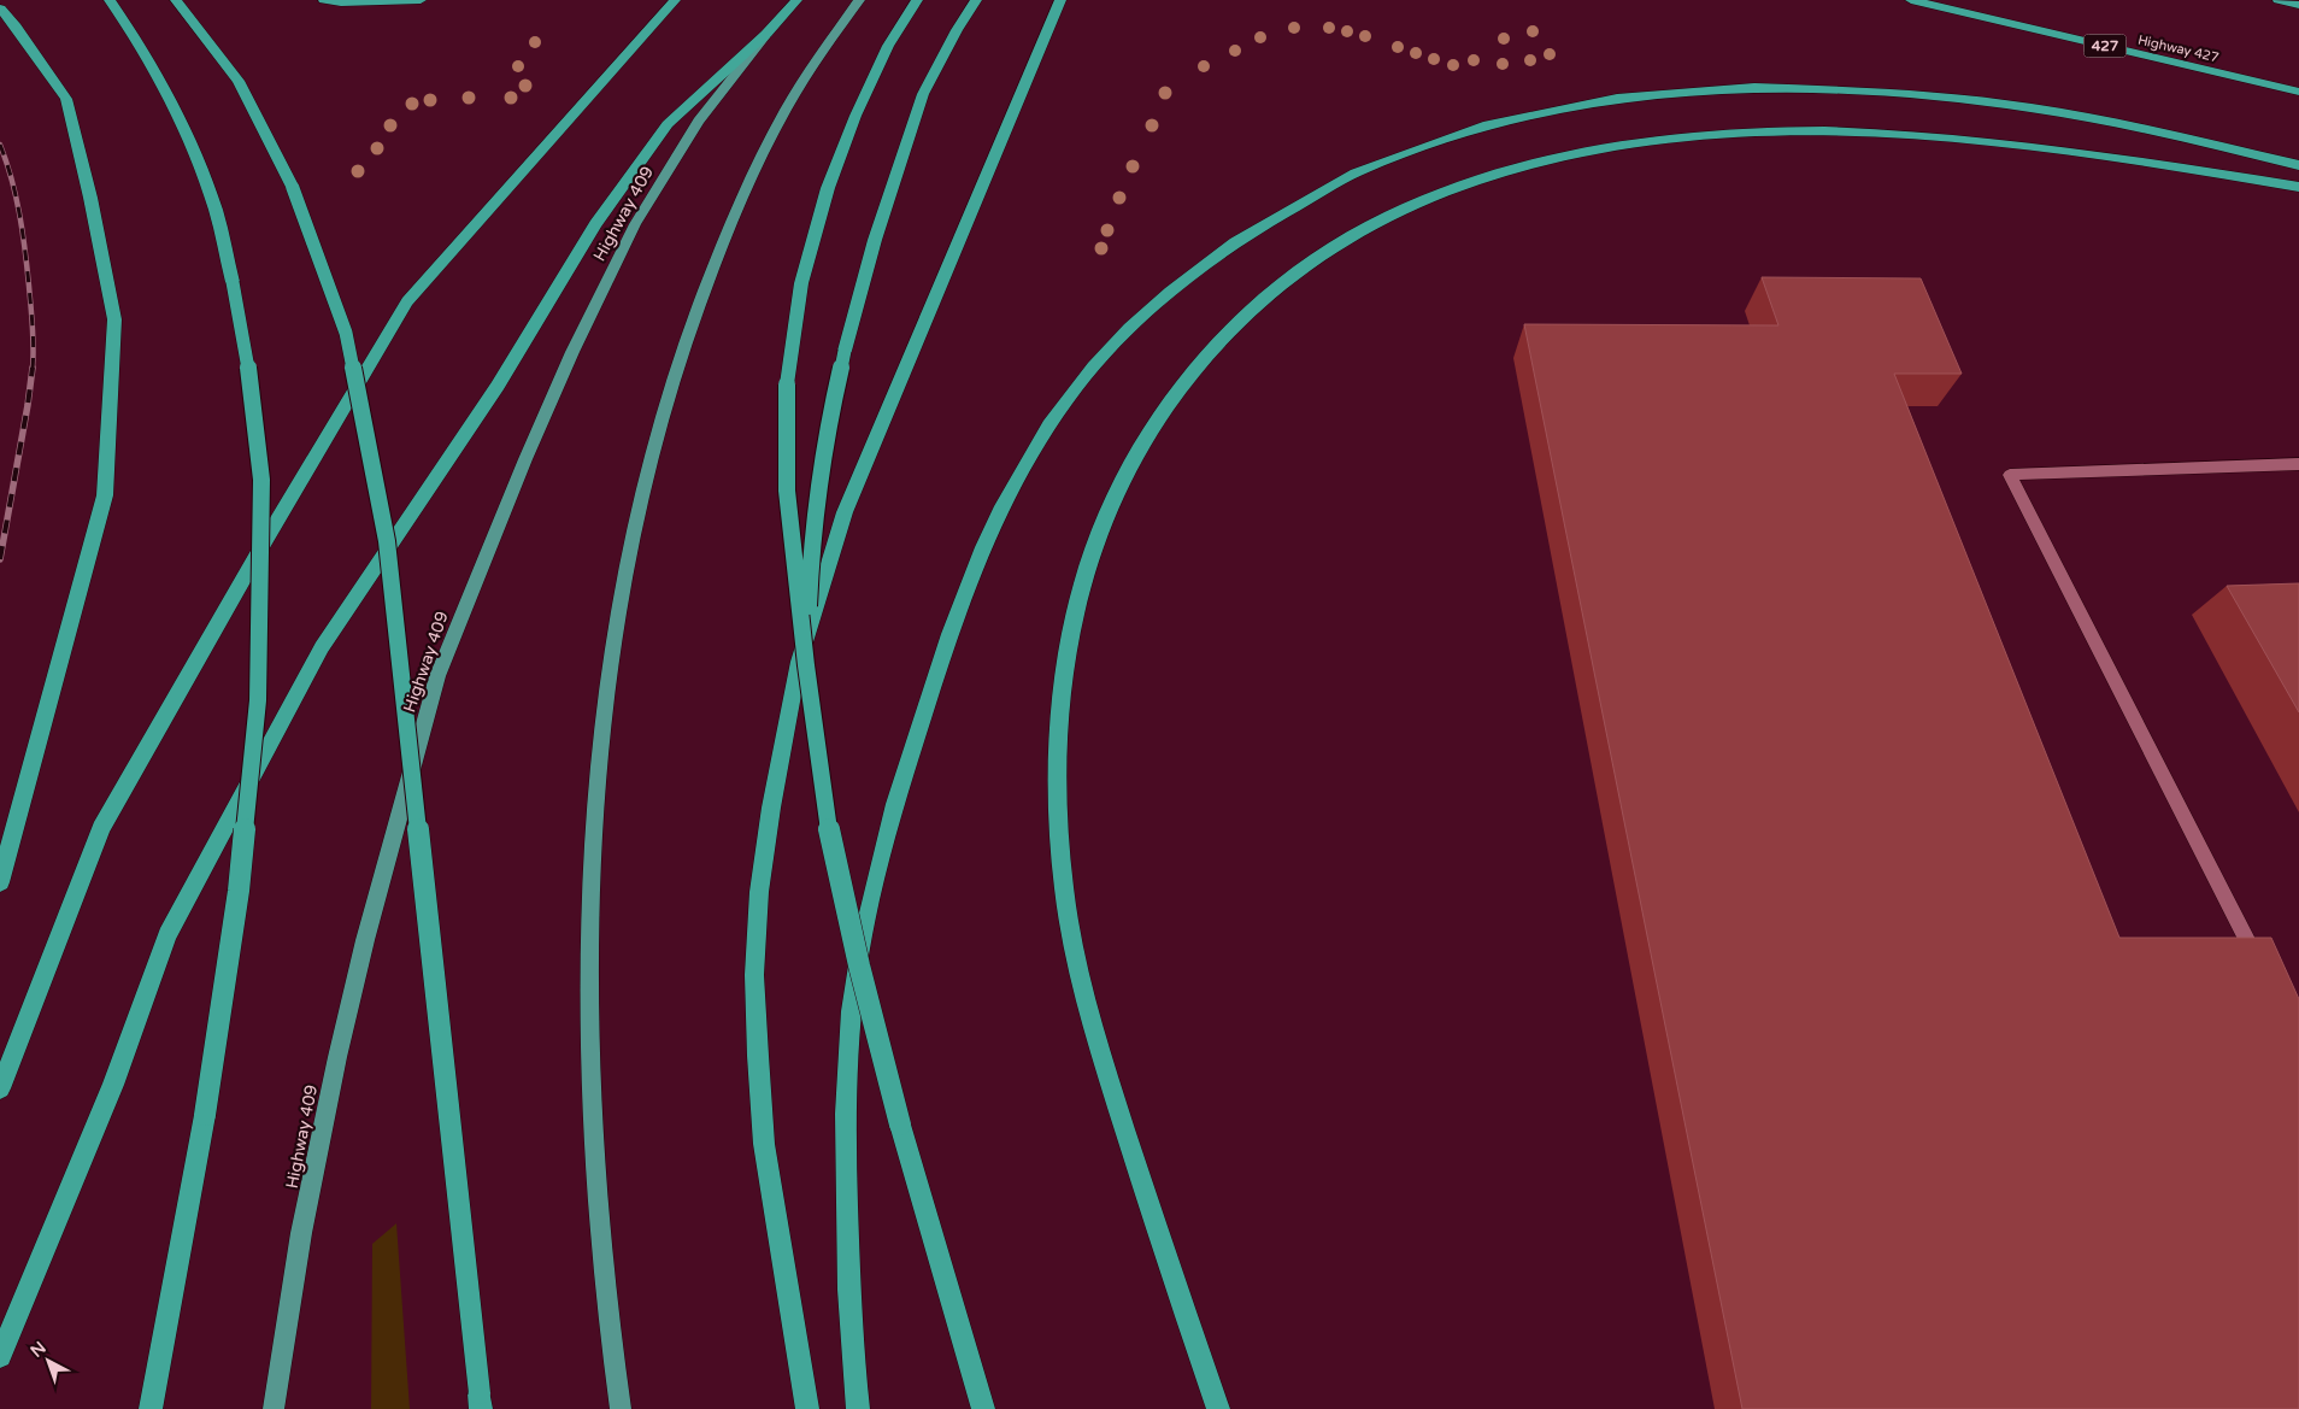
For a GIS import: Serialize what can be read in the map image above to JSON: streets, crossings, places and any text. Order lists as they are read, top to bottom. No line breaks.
{"streets":{"highway":["427","Highway 427","Highway 409"]},"north":"top left"}
